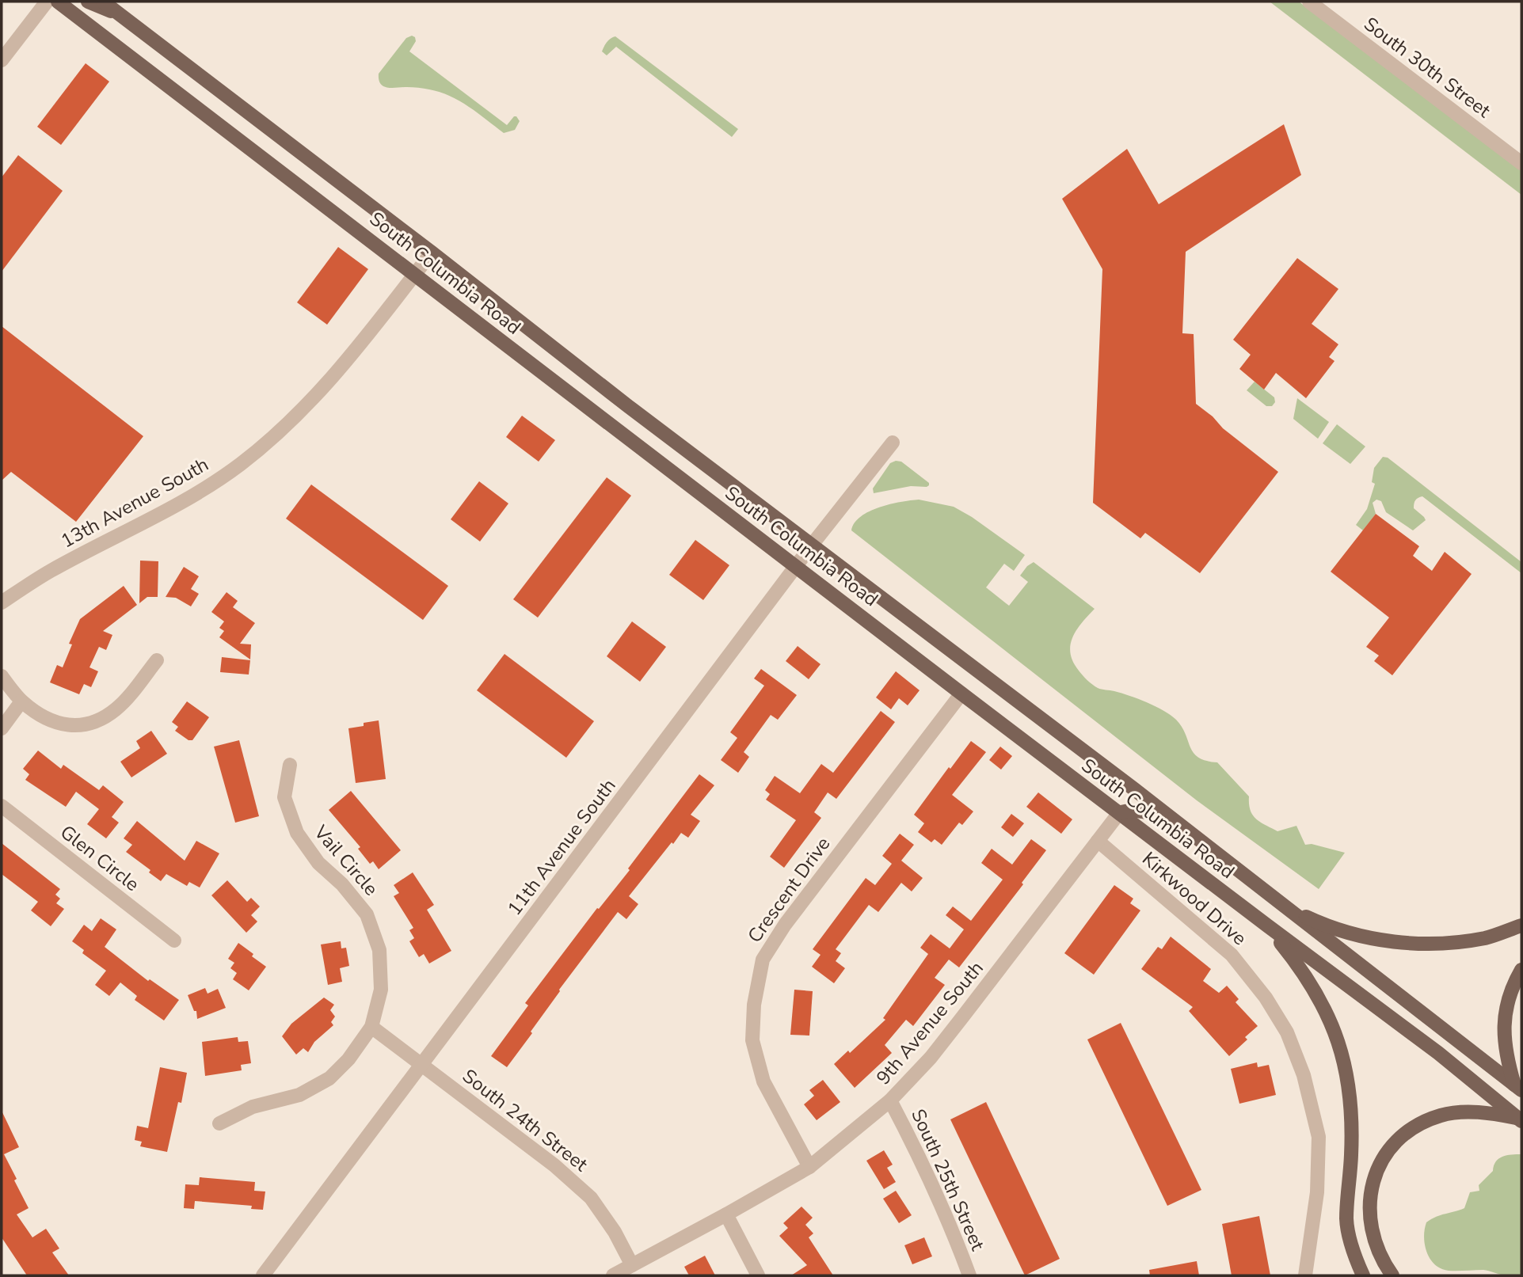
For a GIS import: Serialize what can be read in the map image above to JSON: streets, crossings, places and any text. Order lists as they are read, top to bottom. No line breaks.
{"streets":{"main road":["South Columbia Road"],"street":["South 30th Street","13th Avenue South","11th Avenue South","Glen Circle","Vail Circle","Crescent Drive","Kirkwood Drive","9th Avenue South","South 24th Street","South 25th Street"]},"crossings":[["South Columbia Road","13th Avenue South"],["South Columbia Road","11th Avenue South"],["South Columbia Road","Crescent Drive"],["South Columbia Road","9th Avenue South"],["11th Avenue South","South 24th Street"],["Vail Circle","South 24th Street"],["Crescent Drive","9th Avenue South"],["Kirkwood Drive","9th Avenue South"],["9th Avenue South","South 24th Street"],["9th Avenue South","South 25th Street"]]}
